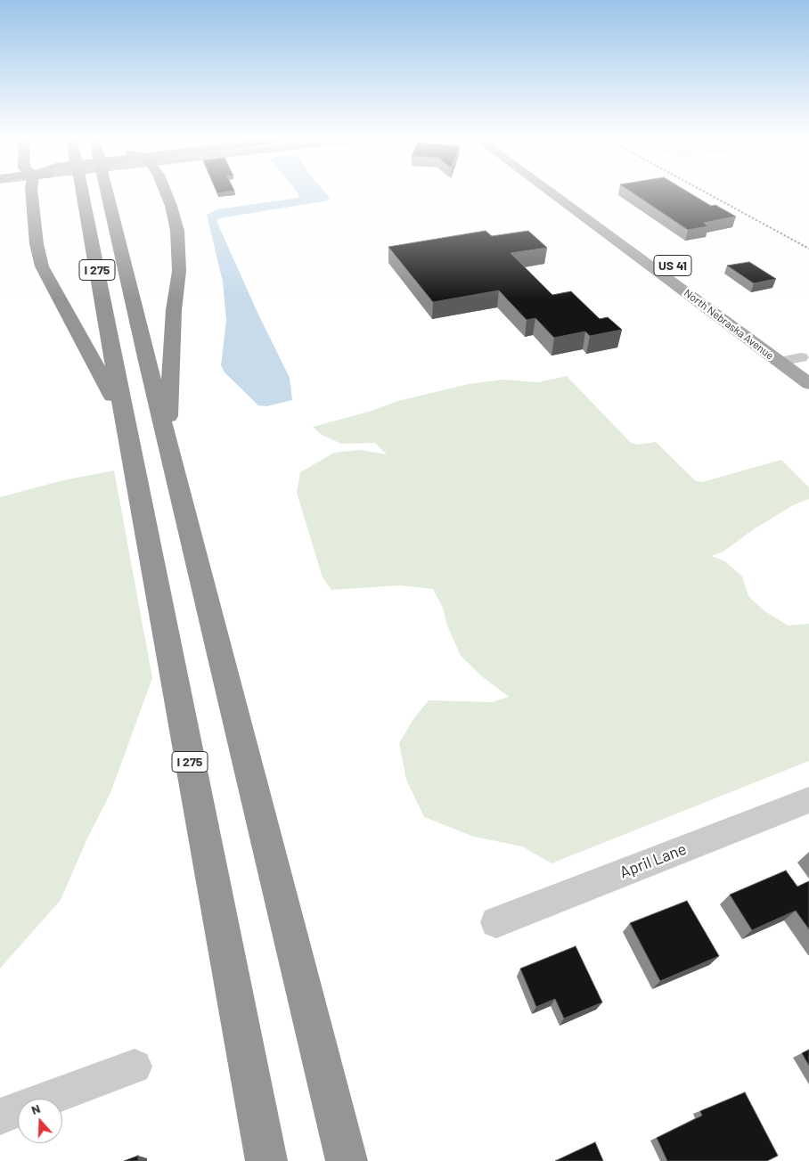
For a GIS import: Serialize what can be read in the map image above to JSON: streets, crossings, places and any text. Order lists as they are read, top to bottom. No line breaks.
{"streets":{"highway":["I 275"],"main road":["US 41","North Nebraska Avenue"],"street":["April Lane"]},"north":"top"}
